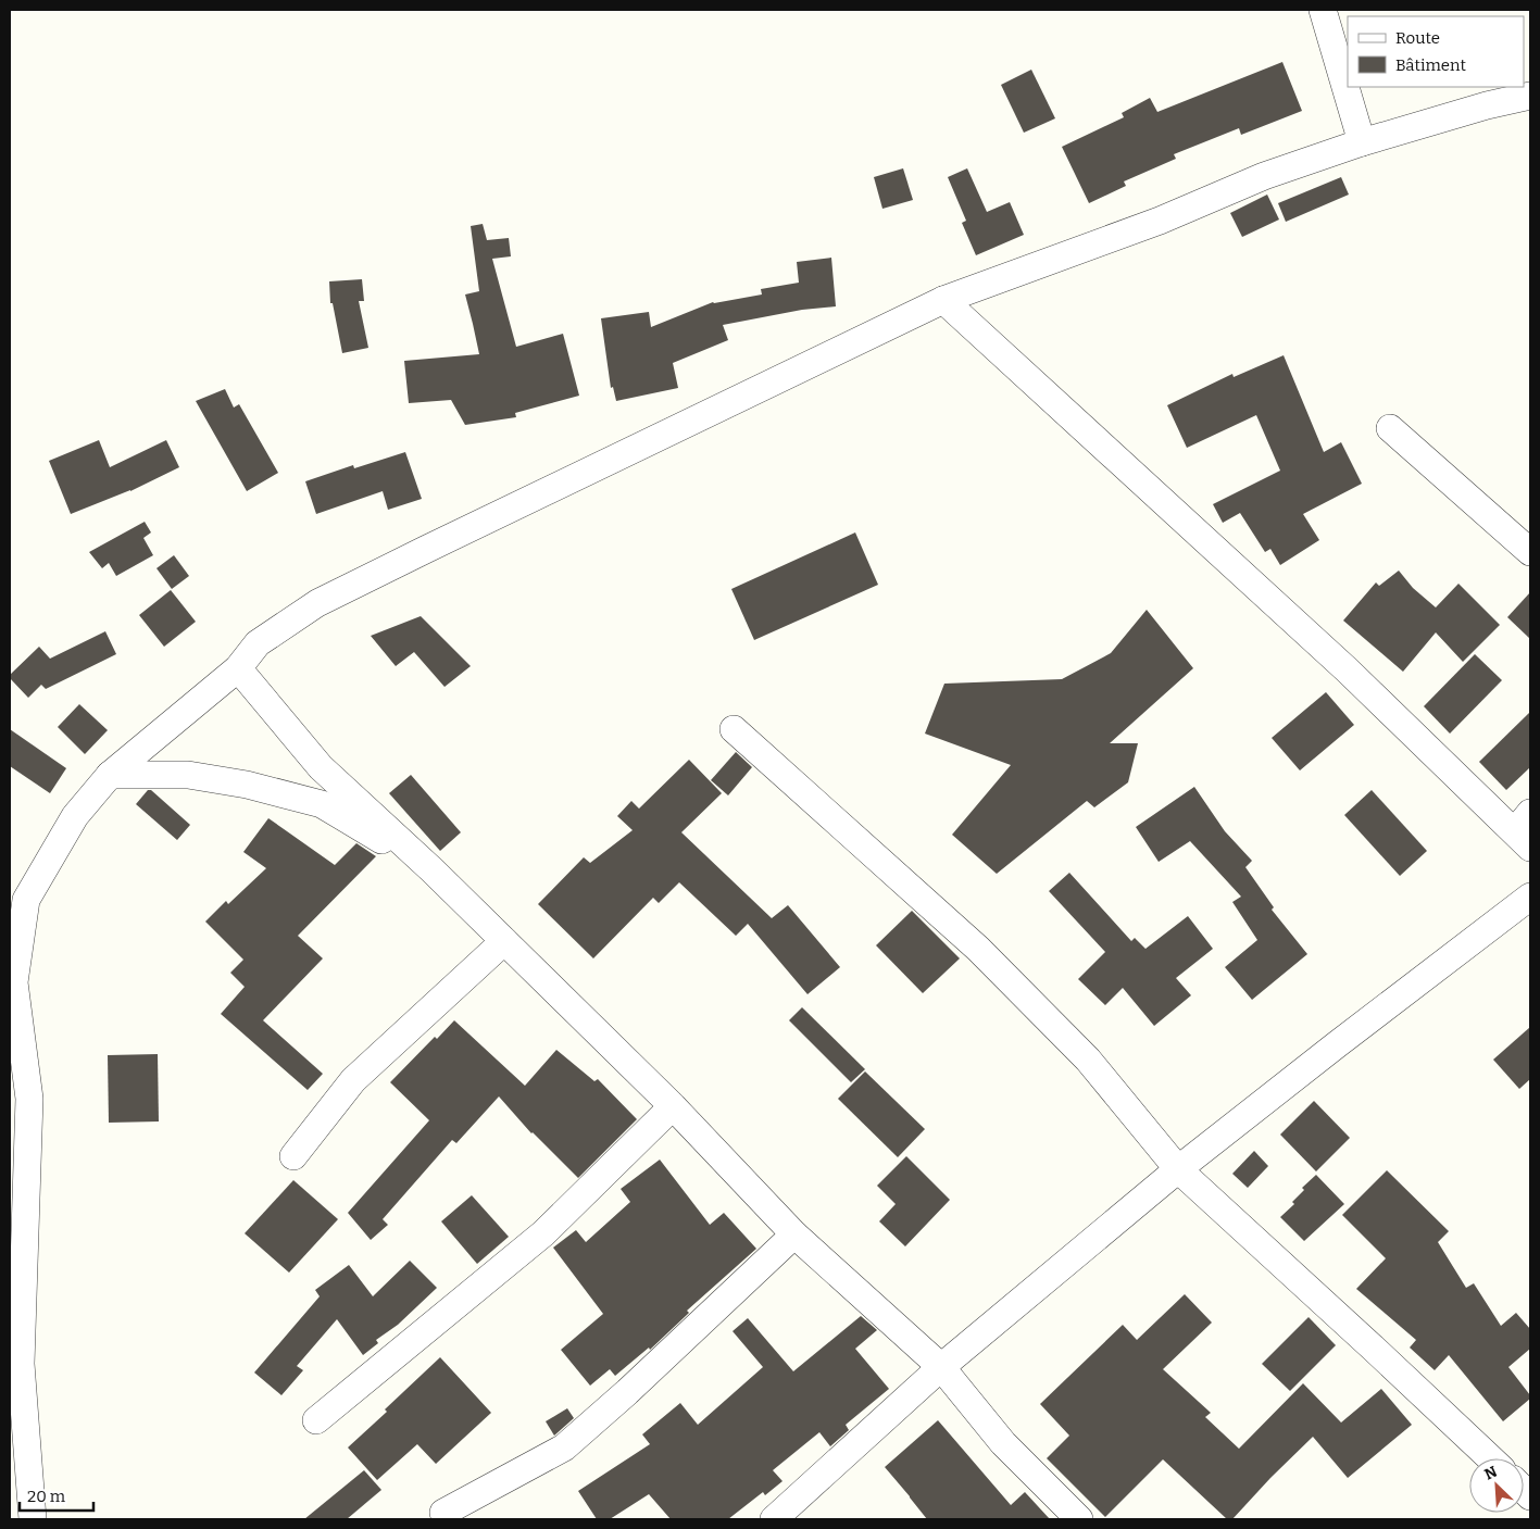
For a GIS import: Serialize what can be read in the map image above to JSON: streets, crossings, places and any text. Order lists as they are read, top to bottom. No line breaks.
{"legend":["Route","Bâtiment"],"scale_bar":"20 m","north":"top left"}
